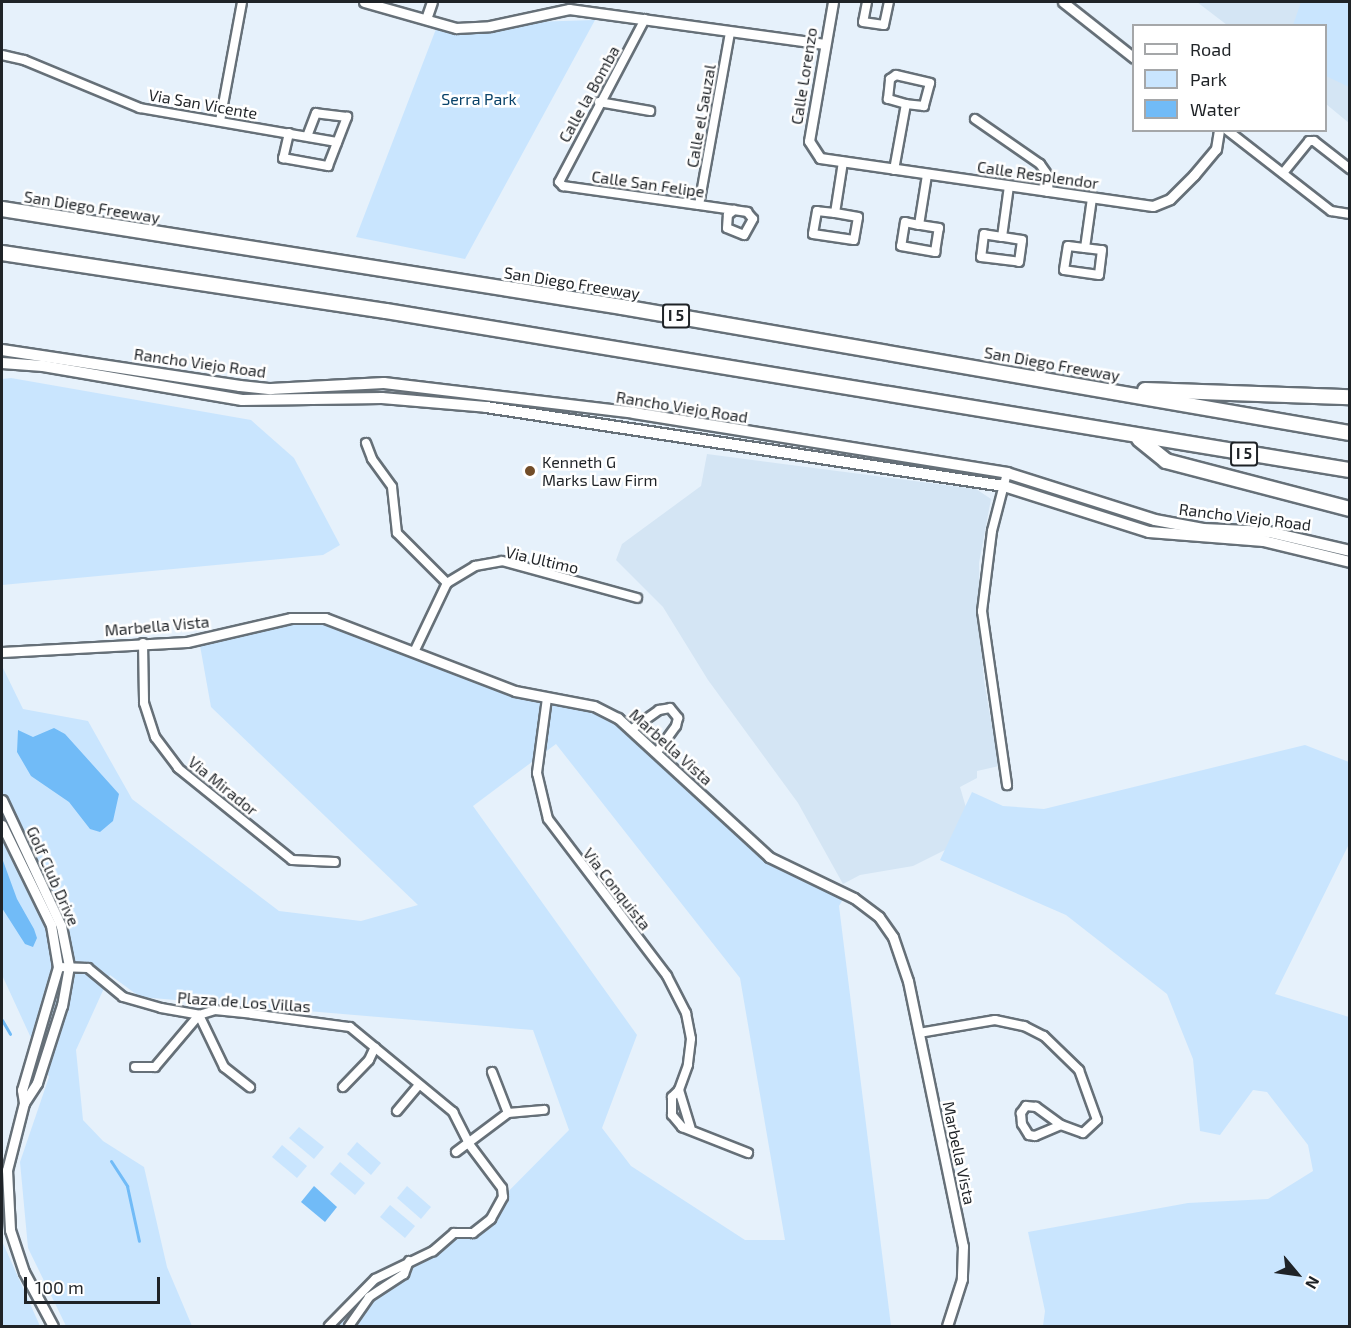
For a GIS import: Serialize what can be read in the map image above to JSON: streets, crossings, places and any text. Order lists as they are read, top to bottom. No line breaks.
{"streets":{"highway":["San Diego Freeway","I 5"],"main road":["Rancho Viejo Road"],"street":["Calle Lorenzo","Calle la Bomba","Via San Vicente","Calle el Sauzal","Calle Resplendor","Calle San Felipe","Via Ultimo","Marbella Vista","Via Mirador","Golf Club Drive","Via Conquista","Plaza de Los Villas"]},"crossings":[["Calle Lorenzo","Calle Resplendor"],["Calle la Bomba","Calle San Felipe"],["Calle el Sauzal","Calle San Felipe"],["Marbella Vista","Via Mirador"],["Marbella Vista","Via Conquista"],["Golf Club Drive","Plaza de Los Villas"]],"parks":["Serra Park"],"places":["Kenneth G Marks Law Firm"],"legend":["Road","Park","Water"],"scale_bar":"100 m","north":"bottom right"}
